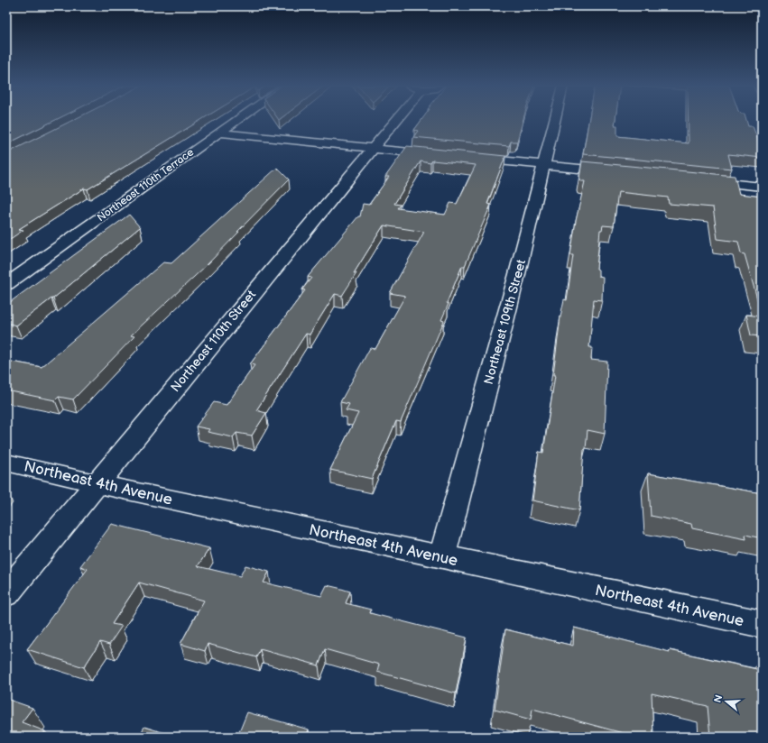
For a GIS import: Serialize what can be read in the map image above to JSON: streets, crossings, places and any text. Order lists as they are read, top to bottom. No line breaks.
{"streets":{"street":["Northeast 110th Terrace","Northeast 109th Street","Northeast 110th Street","Northeast 4th Avenue"]},"crossings":[["Northeast 109th Street","Northeast 4th Avenue"],["Northeast 110th Street","Northeast 4th Avenue"]],"north":"left"}
